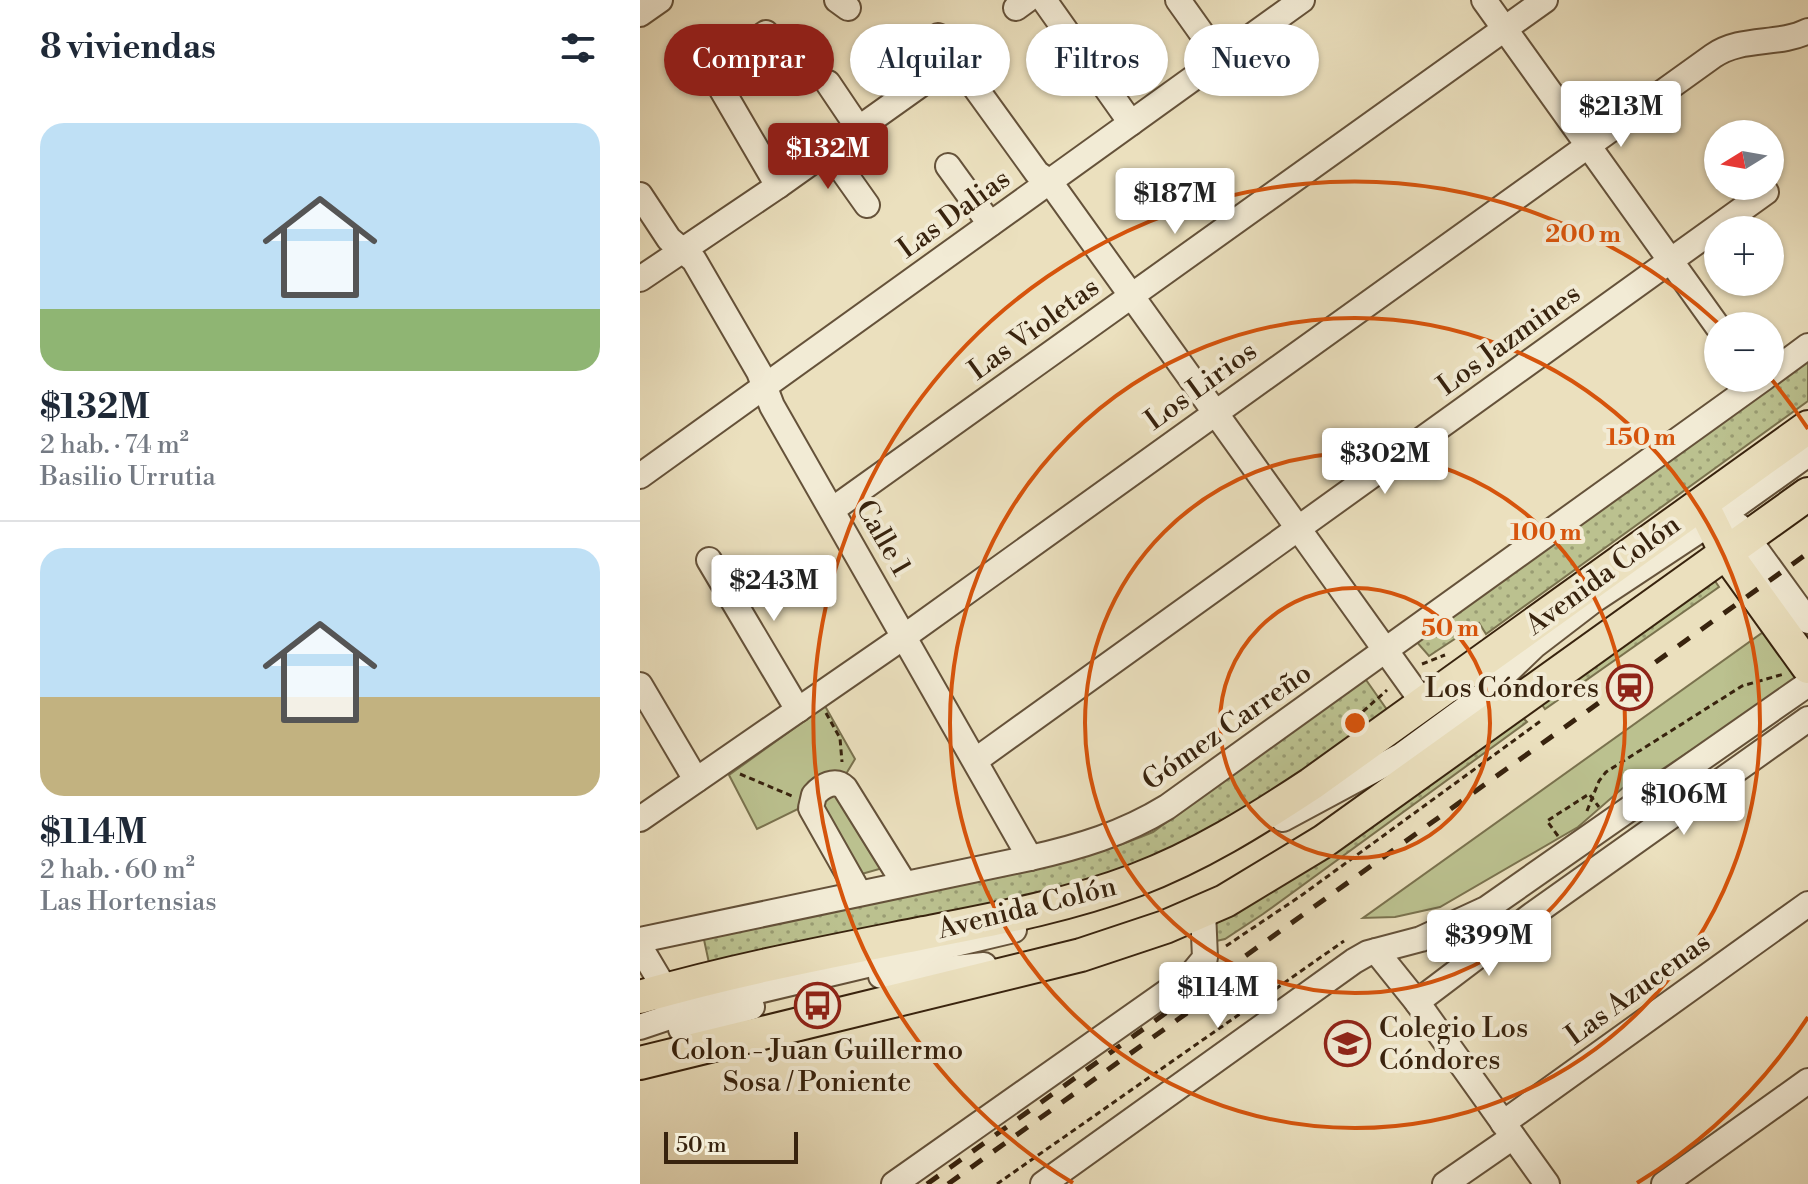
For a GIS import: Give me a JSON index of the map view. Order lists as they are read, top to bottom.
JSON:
{
  "streets": {
    "main road": ["Avenida Colón"],
    "street": [
      "Las Dalias",
      "Las Violetas",
      "Los Jazmines",
      "Los Lirios",
      "Calle 1",
      "Gómez Carreño",
      "Las Azucenas"
    ]
  },
  "crossings": [
    ["Las Dalias", "Calle 1"],
    ["Las Violetas", "Calle 1"],
    ["Los Jazmines", "Calle 1"],
    ["Los Lirios", "Calle 1"],
    ["Calle 1", "Gómez Carreño"]
  ],
  "places": {
    "station": ["Los Cóndores"],
    "bus stop": ["Colon - Juan Guillermo Sosa / Poniente"],
    "school or university": ["Colegio Los Cóndores"]
  },
  "scale_bar": "50 m",
  "north": "left",
  "page": {
    "heading": "8 viviendas",
    "chip": [
      "Comprar",
      "Alquilar",
      "Filtros",
      "Nuevo"
    ],
    "price": [
      "$213M",
      "$132M",
      "$187M",
      "$302M",
      "$243M",
      "$106M",
      "$399M",
      "$114M"
    ],
    "list": [
      {
        "name": "$132M",
        "note": "2 hab. · 74 m² · Basilio Urrutia"
      },
      {
        "name": "$114M",
        "note": "2 hab. · 60 m² · Las Hortensias"
      }
    ],
    "map_buttons": ["+", "−"],
    "scale": "50 m"
  },
  "rings": [
    "200 m",
    "150 m",
    "100 m",
    "50 m"
  ]
}
